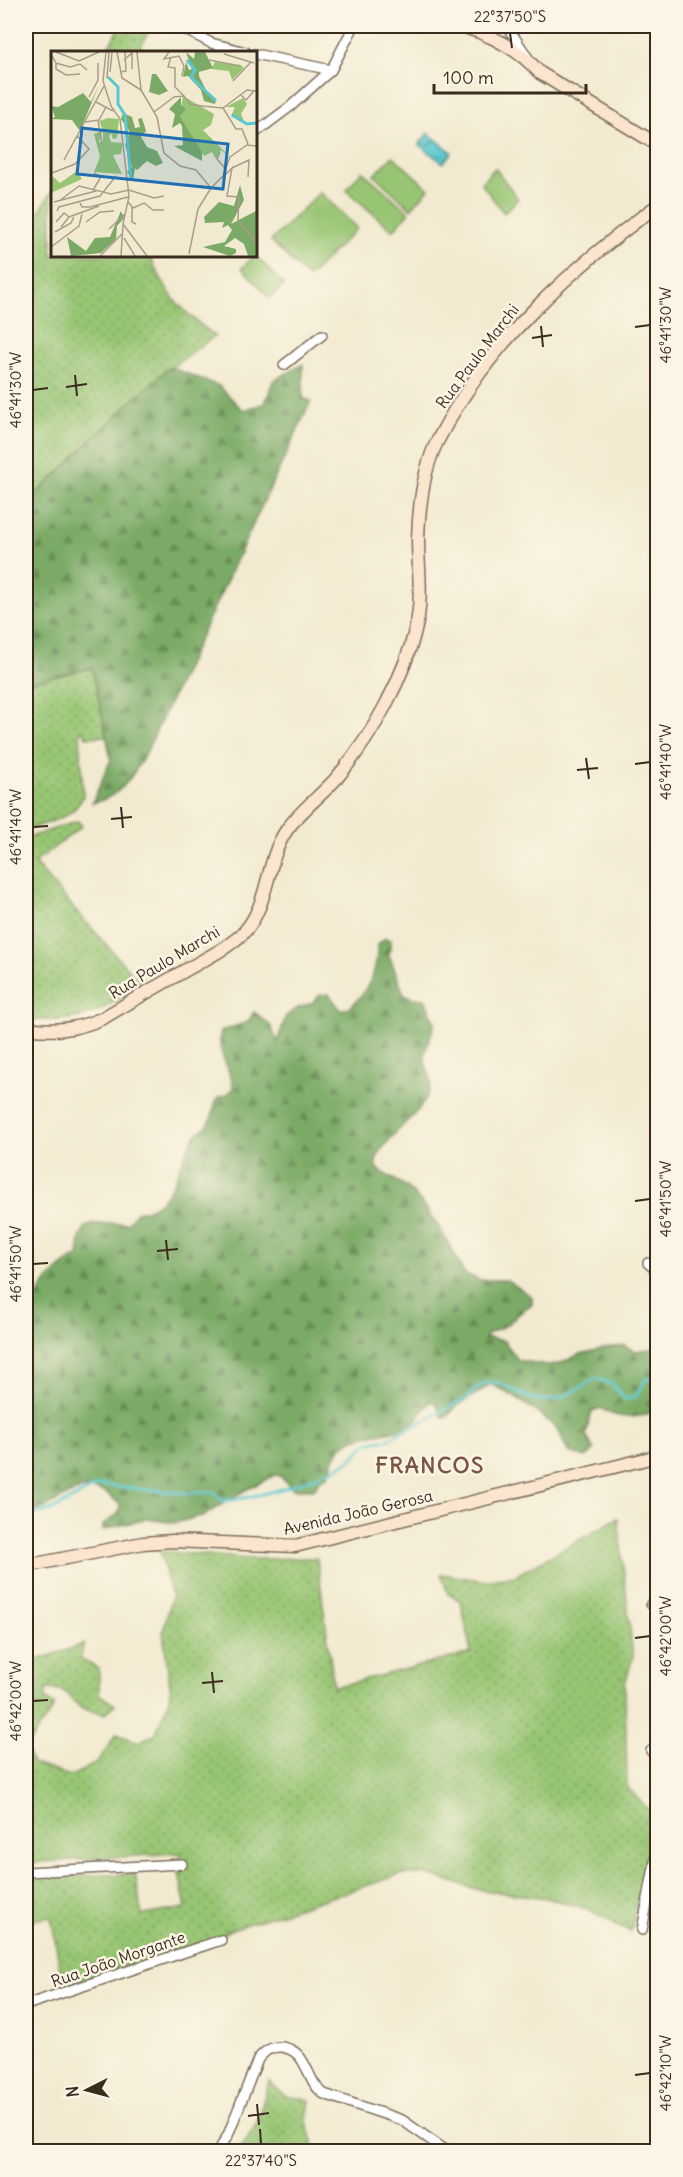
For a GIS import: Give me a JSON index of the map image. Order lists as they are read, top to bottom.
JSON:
{
  "streets": {
    "street": ["Rua Paulo Marchi", "Avenida João Gerosa", "Rua João Morgante"]
  },
  "districts": ["FRANCOS"],
  "scale_bar": "100 m",
  "north": "left",
  "coordinates": [
    "22°37'50\"S",
    "46°41'30\"W",
    "46°41'40\"W",
    "46°41'50\"W",
    "46°42'00\"W",
    "46°42'10\"W",
    "22°37'40\"S"
  ]
}
